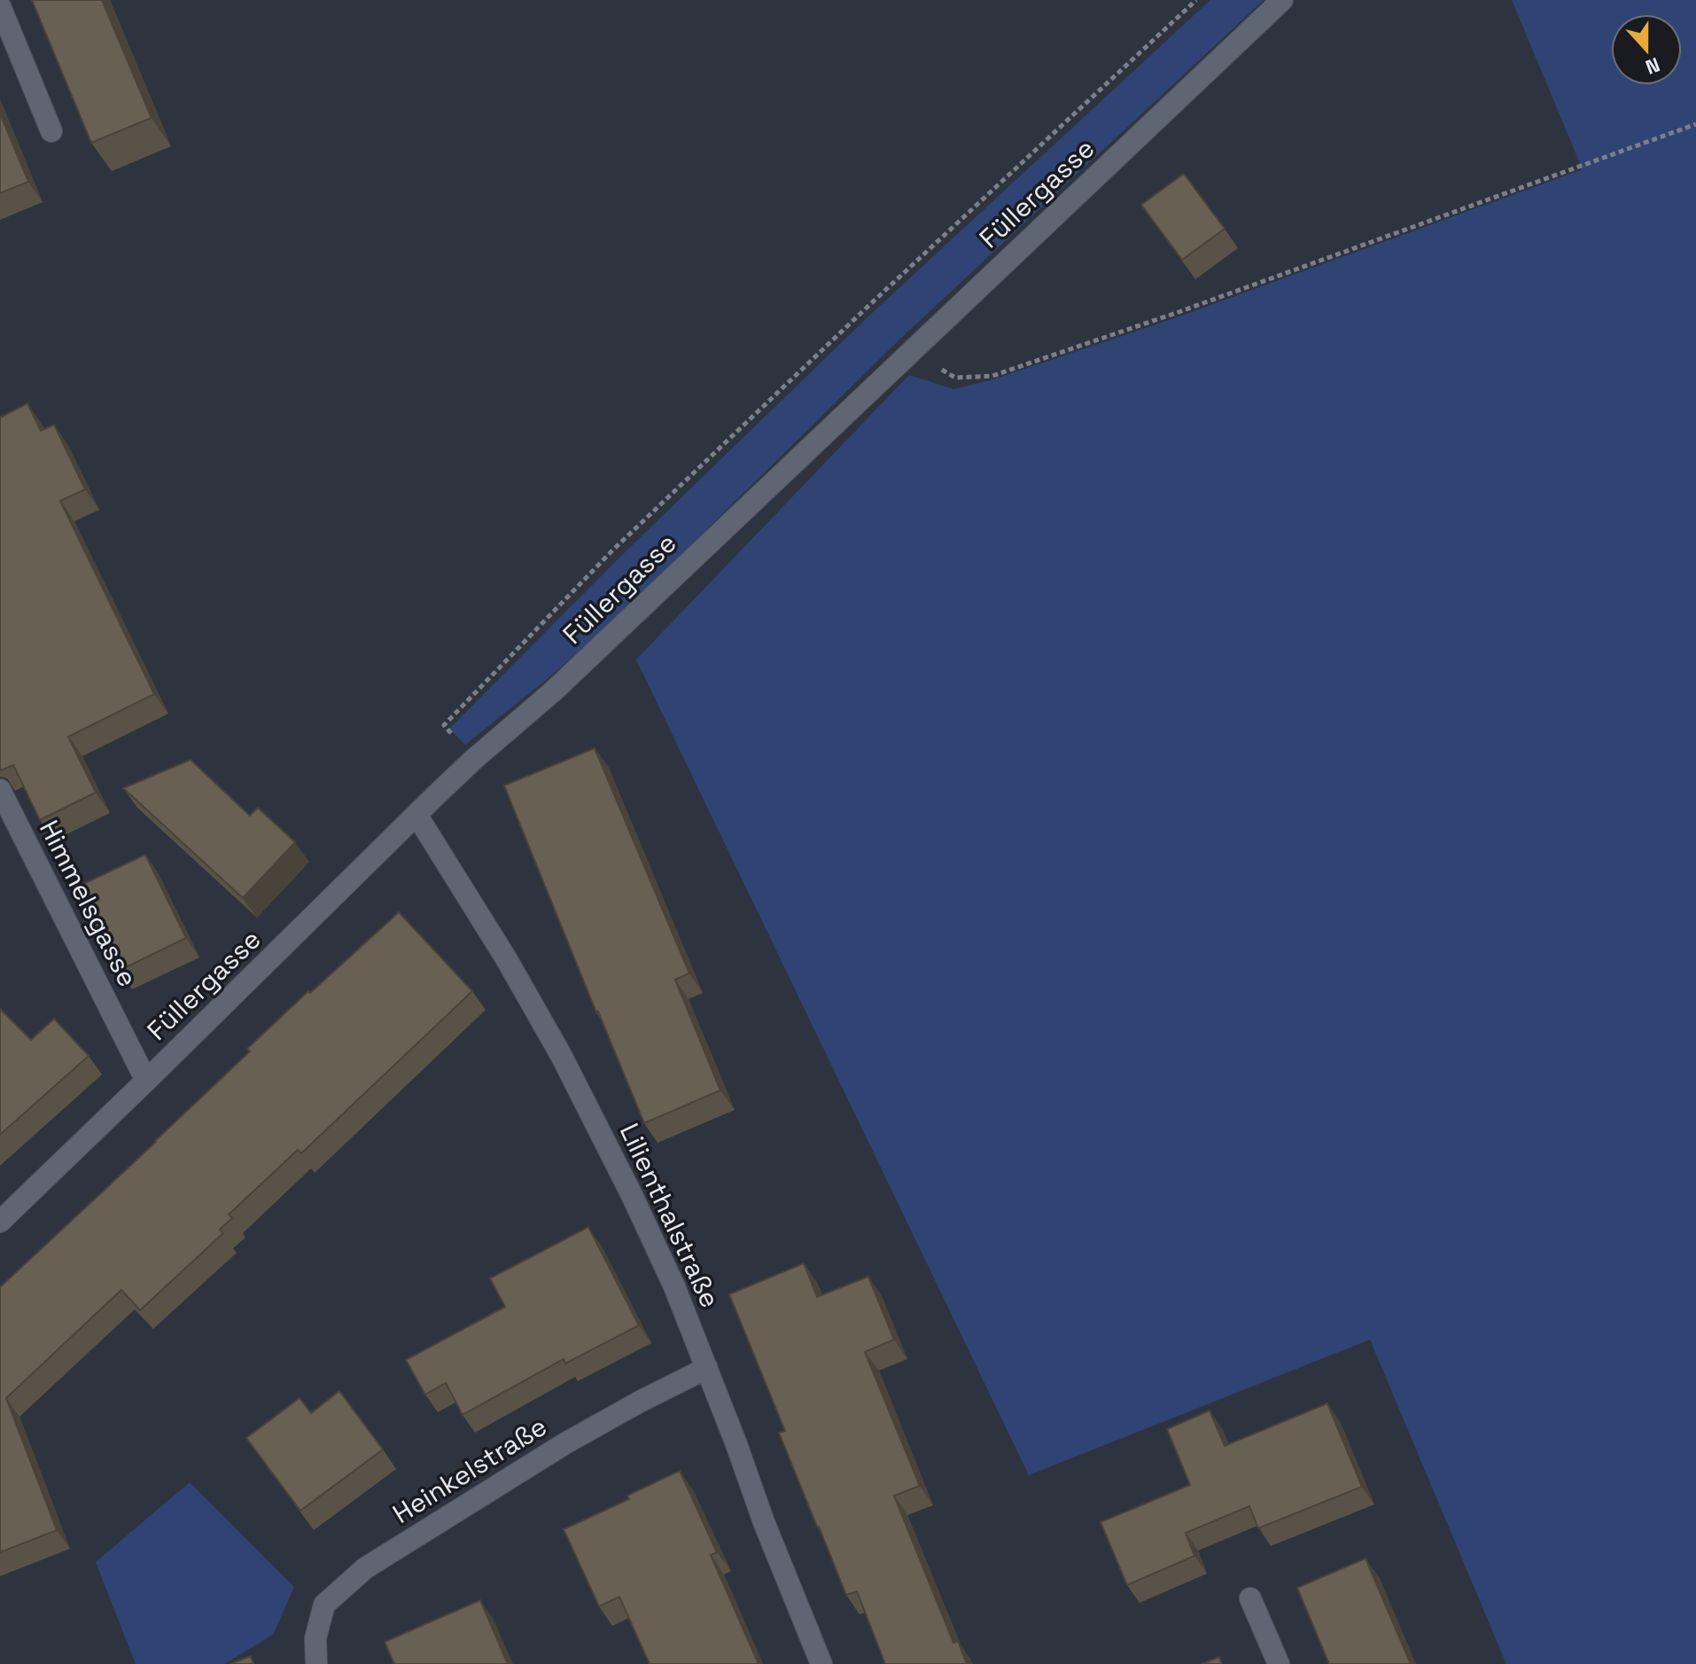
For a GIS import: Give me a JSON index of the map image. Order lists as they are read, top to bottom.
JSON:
{
  "streets": {
    "street": [
      "Füllergasse",
      "Himmelsgasse",
      "Lilienthalstraße",
      "Heinkelstraße"
    ]
  },
  "crossings": [
    ["Füllergasse", "Himmelsgasse"],
    ["Füllergasse", "Lilienthalstraße"],
    ["Lilienthalstraße", "Heinkelstraße"]
  ],
  "north": "bottom"
}
